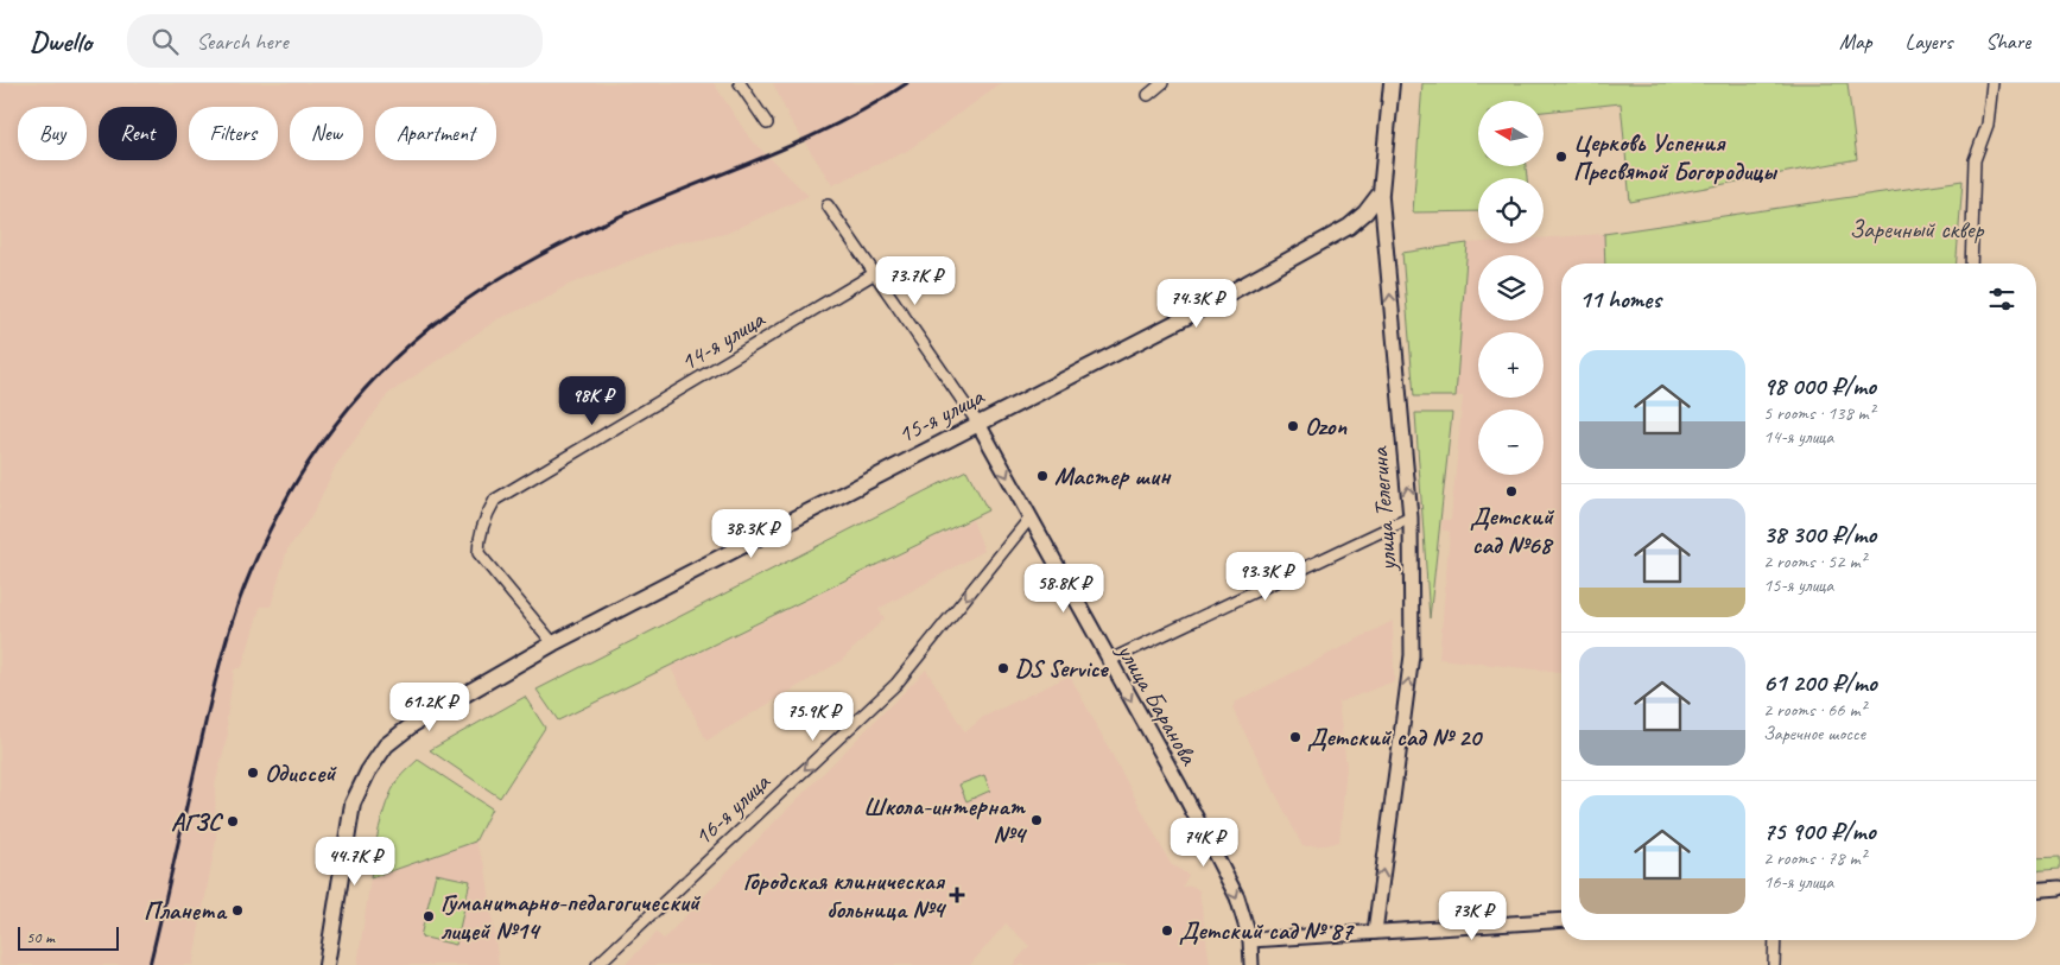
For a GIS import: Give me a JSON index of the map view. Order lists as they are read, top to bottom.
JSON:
{
  "streets": {
    "main road": ["15-я улица", "улица Телегина"],
    "street": ["14-я улица", "улица Баранова", "16-я улица"]
  },
  "crossings": [
    ["14-я улица", "15-я улица"],
    ["14-я улица", "улица Баранова"],
    ["15-я улица", "улица Телегина"],
    ["15-я улица", "улица Баранова"],
    ["улица Баранова", "16-я улица"]
  ],
  "one_way": ["улица Телегина", "улица Баранова", "16-я улица"],
  "parks": ["Заречный сквер"],
  "places": {
    "other": [
      "Церковь Успения Пресвятой Богородицы",
      "Ozon",
      "Мастер шин",
      "Детский сад №68",
      "DS Service",
      "Детский сад № 20",
      "Одиссей",
      "Школа-интернат №4",
      "АГЗС",
      "Планета",
      "Гуманитарно-педагогический лицей №14",
      "Детский сад № 87"
    ],
    "health": ["Городская клиническая больница №4"]
  },
  "scale_bar": "50 m",
  "north": "left",
  "page": {
    "header": "Dwello",
    "search": "Search here",
    "nav": ["Map", "Layers", "Share"],
    "map_buttons": ["+", "−"],
    "chip": [
      "Buy",
      "Rent",
      "Filters",
      "New",
      "Apartment"
    ],
    "price": [
      "73.7K ₽",
      "74.3K ₽",
      "98K ₽",
      "38.3K ₽",
      "93.3K ₽",
      "58.8K ₽",
      "61.2K ₽",
      "75.9K ₽",
      "74K ₽",
      "44.7K ₽",
      "73K ₽"
    ],
    "heading": "11 homes",
    "list": [
      {
        "name": "98 000 ₽/mo",
        "note": "5 rooms · 138 m² · 14-я улица"
      },
      {
        "name": "38 300 ₽/mo",
        "note": "2 rooms · 52 m² · 15-я улица"
      },
      {
        "name": "61 200 ₽/mo",
        "note": "2 rooms · 66 m² · Заречное шоссе"
      },
      {
        "name": "75 900 ₽/mo",
        "note": "2 rooms · 78 m² · 16-я улица"
      }
    ],
    "scale": "50 m"
  }
}
